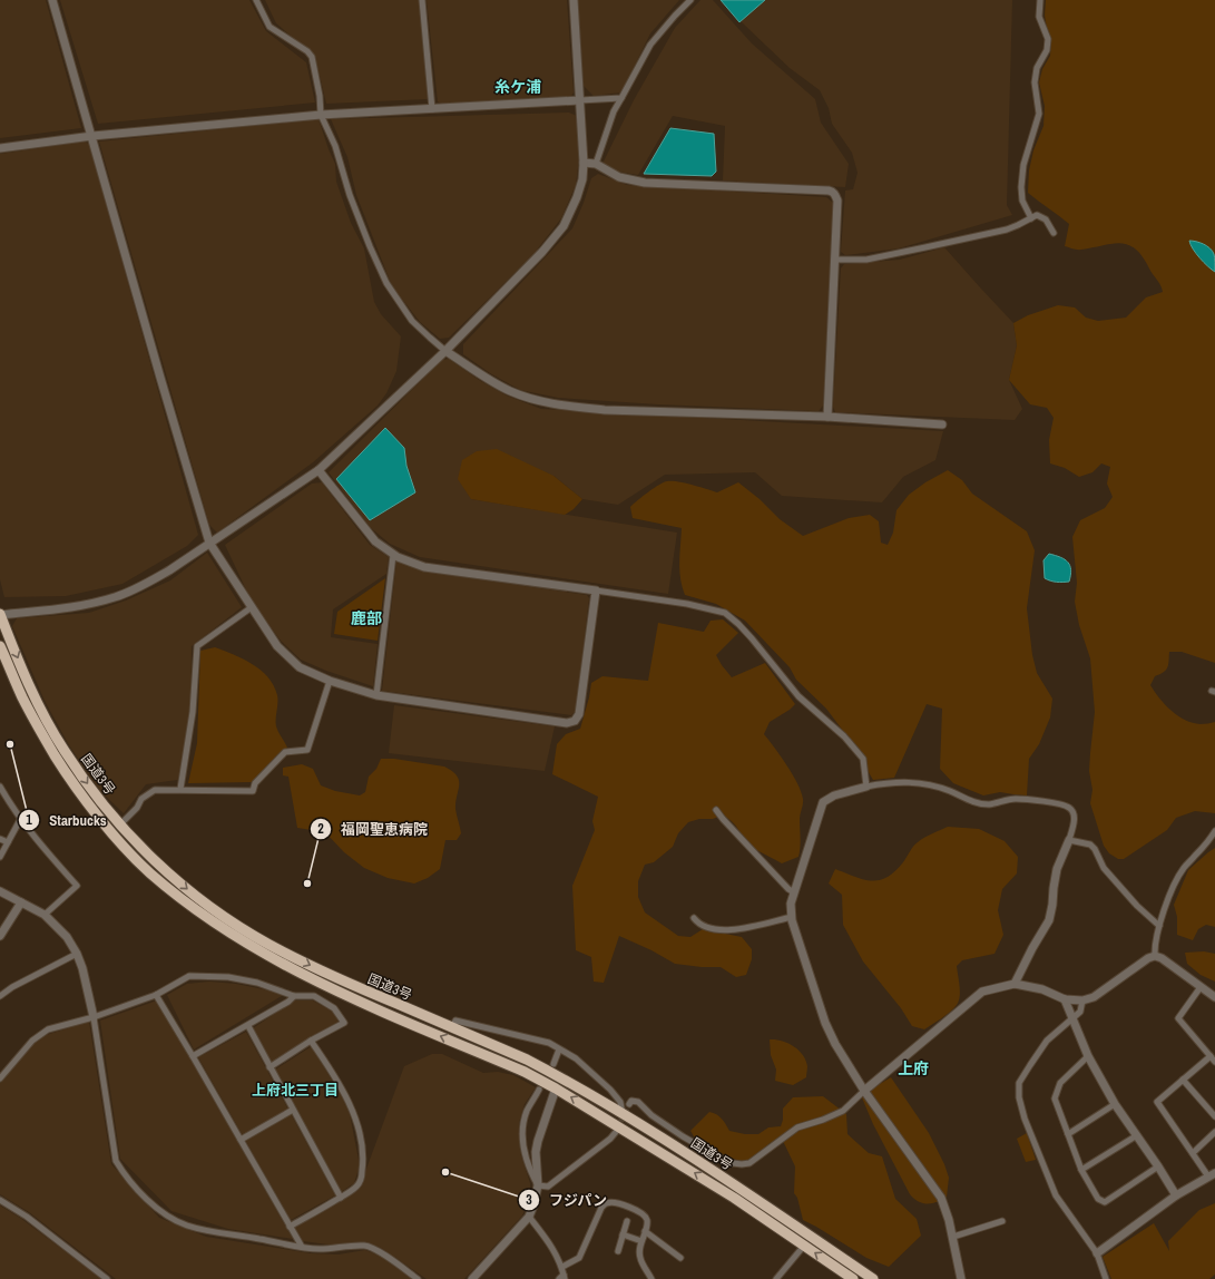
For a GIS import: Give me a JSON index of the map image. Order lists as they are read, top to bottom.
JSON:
{
  "streets": {
    "highway": ["国道3号"]
  },
  "districts": [
    "糸ケ浦",
    "鹿部",
    "上府",
    "上府北三丁目"
  ],
  "places": ["Starbucks", "福岡聖恵病院", "フジパン"]
}
